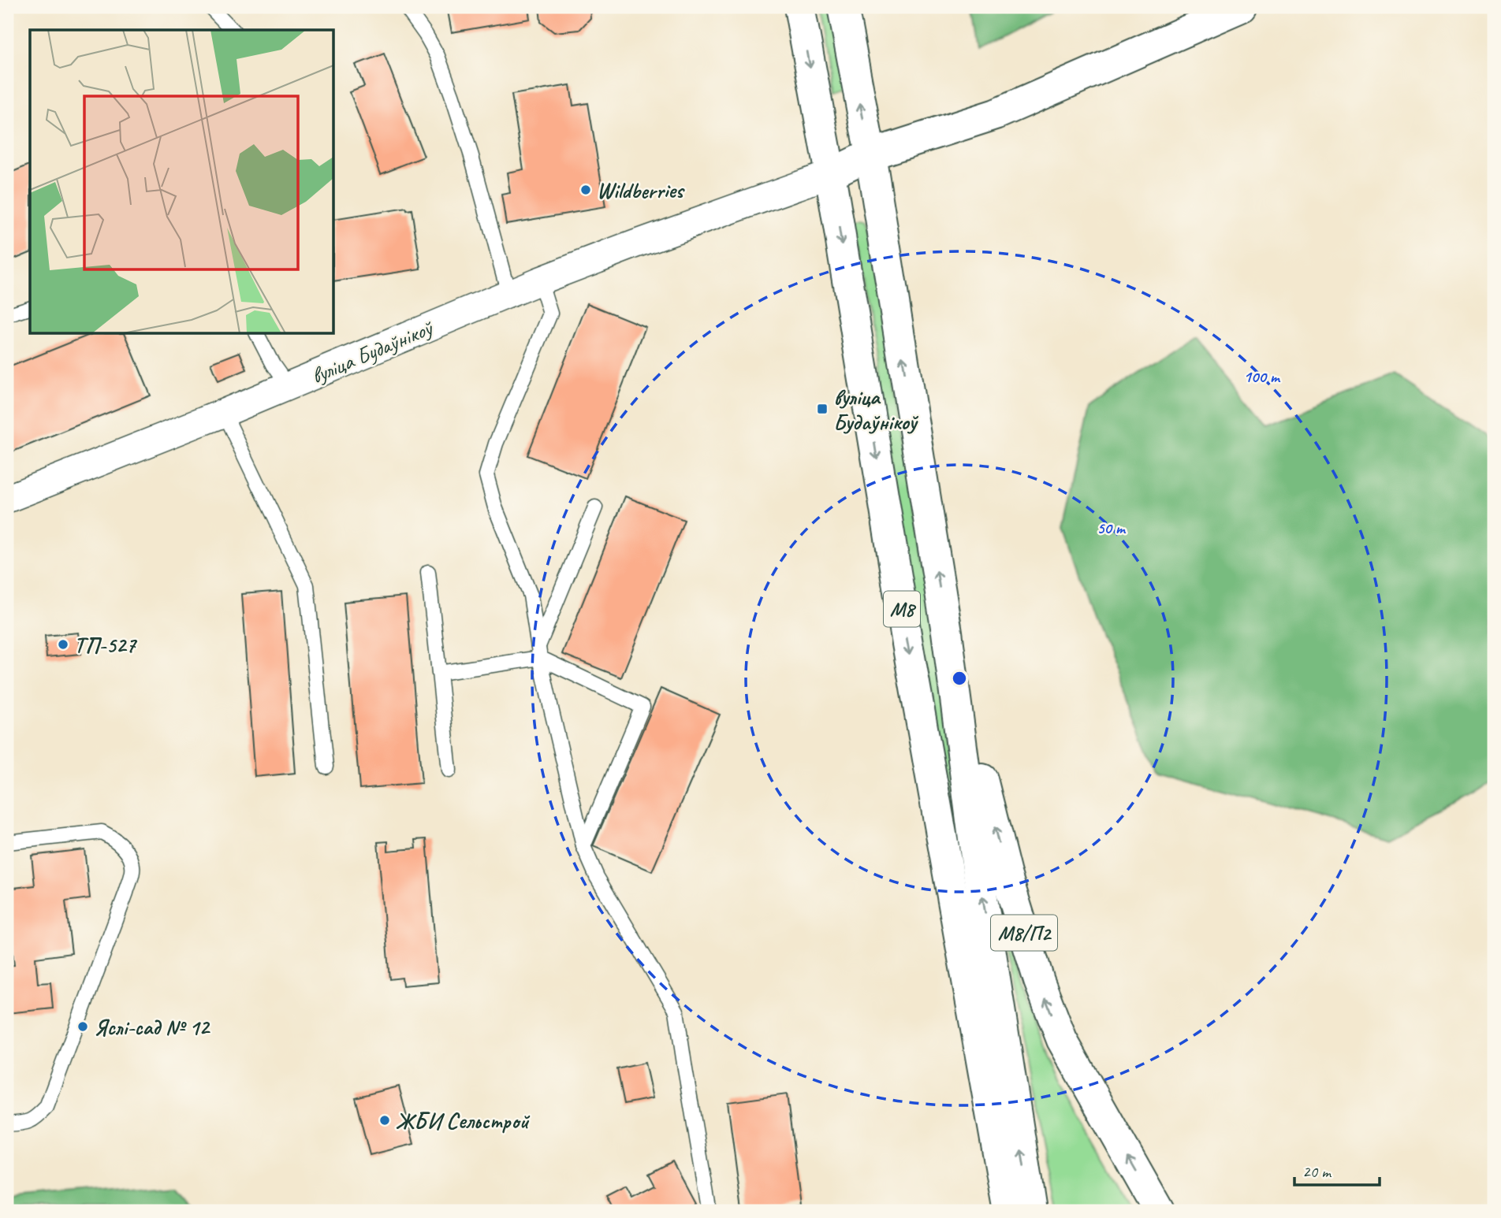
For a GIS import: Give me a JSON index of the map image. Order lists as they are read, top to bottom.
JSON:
{
  "streets": {
    "main road": ["М8", "М8/П2"],
    "street": ["вуліца Будаўнікоў"]
  },
  "crossings": [
    ["вуліца Будаўнікоў", "М8"],
    ["М8", "М8/П2"]
  ],
  "places": {
    "other": [
      "Wildberries",
      "ТП-527",
      "Яслі-сад № 12",
      "ЖБИ Сельстрой"
    ],
    "transit": ["вуліца Будаўнікоў"]
  },
  "scale_bar": "20 m",
  "rings": ["100 m", "50 m"]
}
